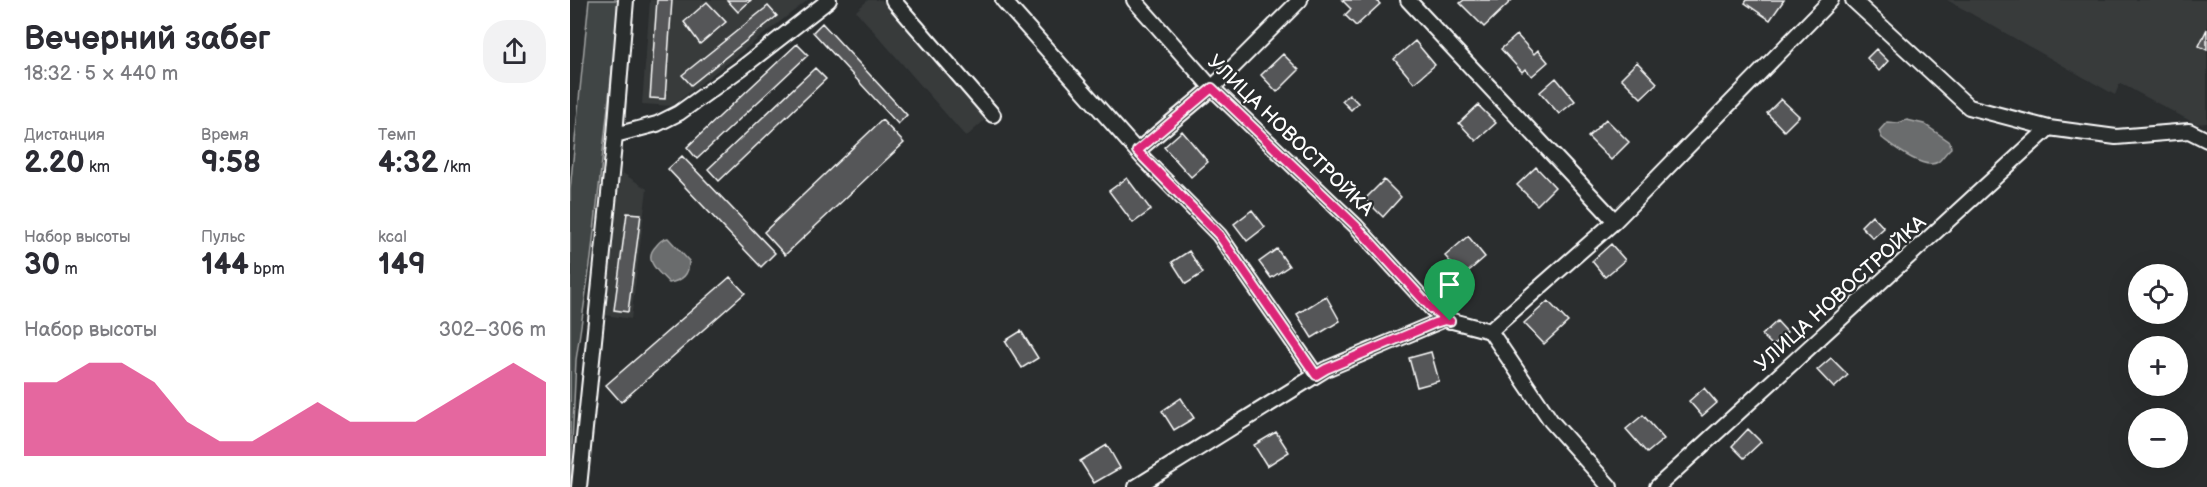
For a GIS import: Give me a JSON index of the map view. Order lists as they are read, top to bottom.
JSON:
{
  "streets": {
    "street": ["УЛИЦА НОВОСТРОЙКА"]
  },
  "page": {
    "heading": ["Вечерний забег", "18:32 · 5 × 440 m"],
    "stats": [
      ["Дистанция", "2.20 km"],
      ["Время", "9:58"],
      ["Темп", "4:32 /km"],
      ["Набор высоты", "30 m"],
      ["Пульс", "144 bpm"],
      ["kcal", "149"]
    ],
    "map_buttons": ["+", "−"],
    "chart": ["Набор высоты", "302–306 m"]
  }
}
